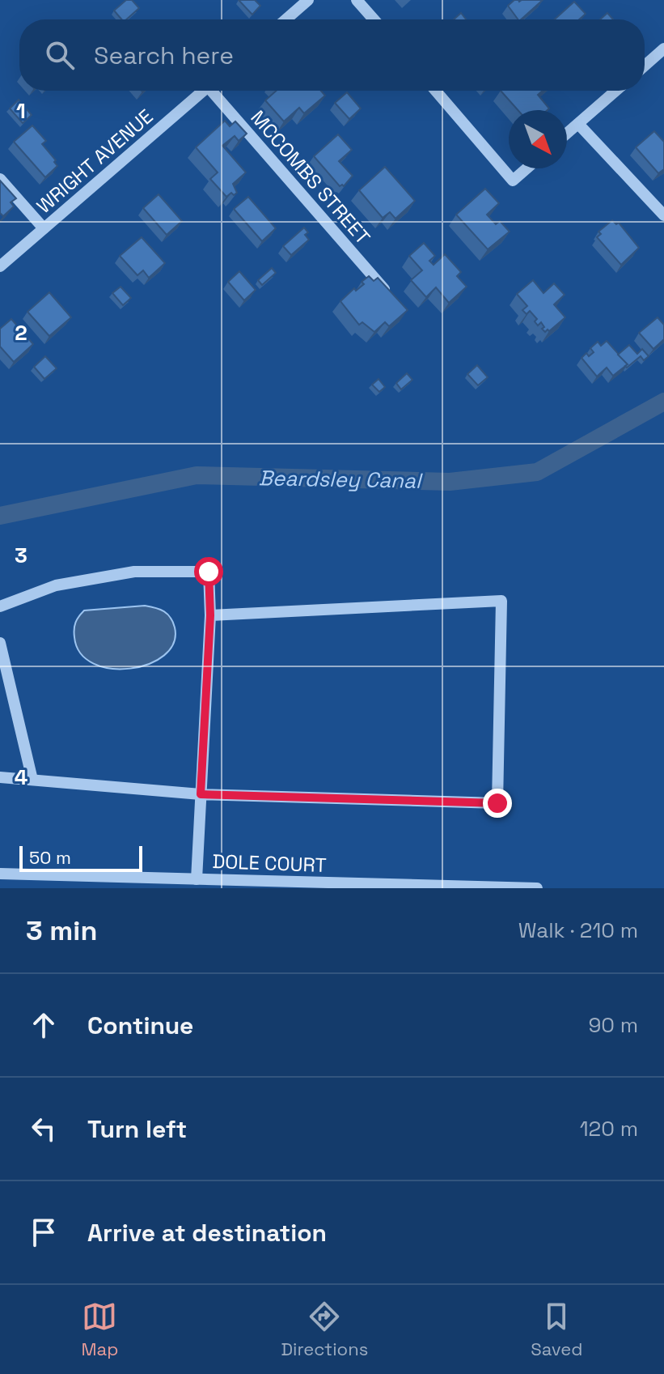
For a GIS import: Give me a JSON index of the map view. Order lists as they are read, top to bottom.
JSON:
{
  "streets": {
    "street": ["WRIGHT AVENUE", "MCCOMBS STREET", "DOLE COURT"]
  },
  "water": ["Beardsley Canal"],
  "scale_bar": "50 m",
  "north": "bottom right",
  "page": {
    "search": "Search here",
    "scale": "50 m",
    "heading": ["3 min", "Walk · 210 m"],
    "list": [
      ["Continue", "90 m"],
      ["Turn left", "120 m"],
      "Arrive at destination"
    ],
    "nav": ["Map", "Directions", "Saved"]
  },
  "grid": {
    "rows": [
      "1",
      "2",
      "3",
      "4"
    ]
  }
}
